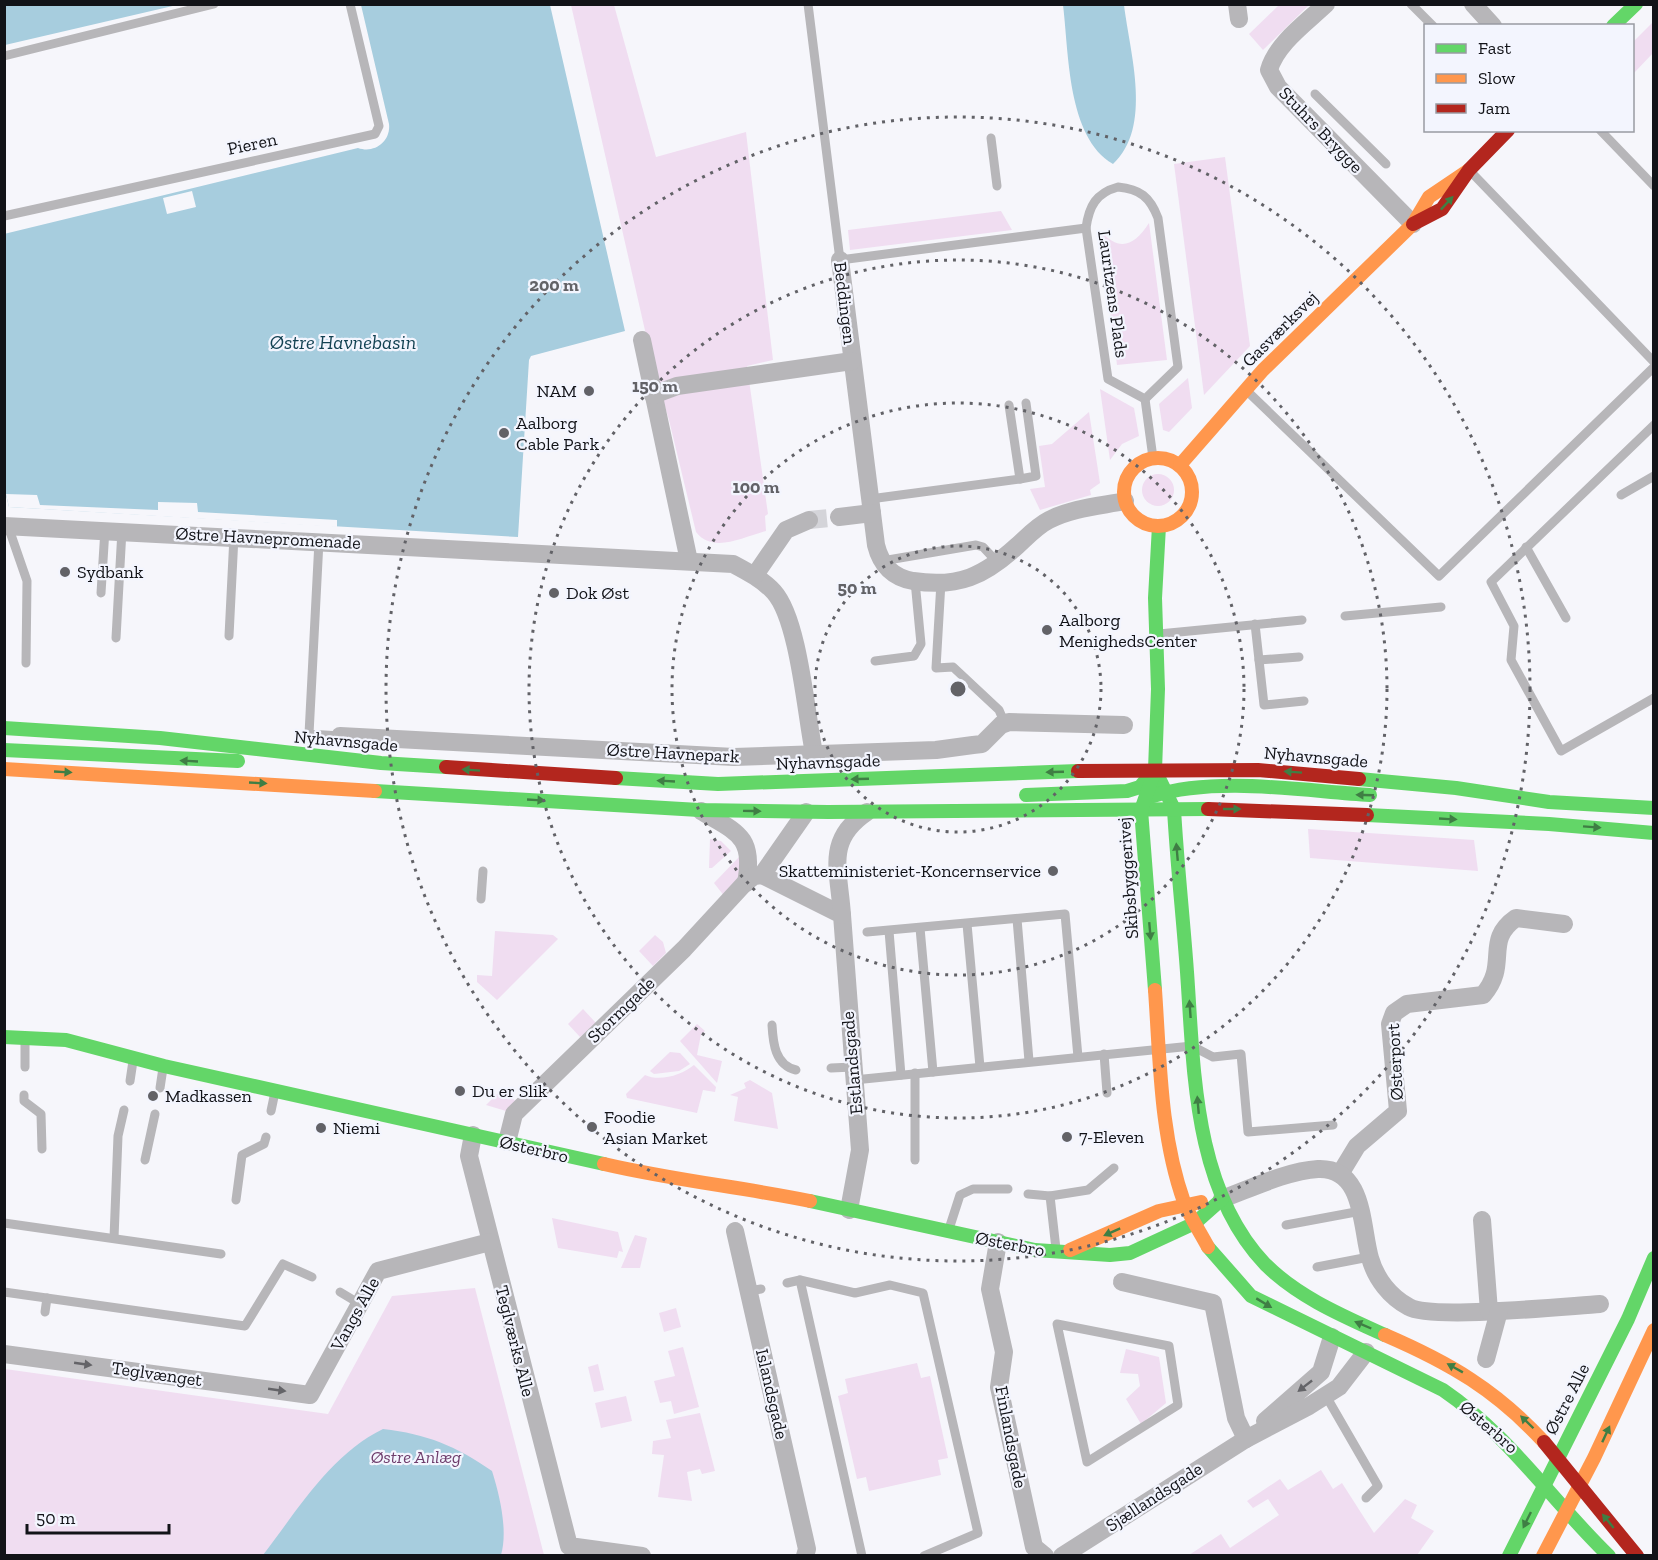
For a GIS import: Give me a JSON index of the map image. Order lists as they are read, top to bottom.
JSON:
{
  "streets": {
    "street": [
      "Stuhrs Brygge",
      "Beddingen",
      "Gasværksvej",
      "Østre Havnepromenade",
      "Nyhavnsgade",
      "Østre Havnepark",
      "Skibsbyggerivej",
      "Stormgade",
      "Østerport",
      "Estlandsgade",
      "Østerbro",
      "Vangs Alle",
      "Teglværks Alle",
      "Teglvænget",
      "Islandsgade",
      "Østre Alle",
      "Finlandsgade",
      "Sjællandsgade"
    ],
    "lane": ["Pieren", "Lauritzens Plads"]
  },
  "crossings": [
    ["Stuhrs Brygge", "Gasværksvej"],
    ["Nyhavnsgade", "Skibsbyggerivej"],
    ["Skibsbyggerivej", "Østerbro"],
    ["Stormgade", "Østerbro"],
    ["Østerport", "Østerbro"],
    ["Estlandsgade", "Østerbro"],
    ["Østerbro", "Teglværks Alle"],
    ["Østerbro", "Østre Alle"],
    ["Østerbro", "Finlandsgade"],
    ["Østerbro", "Sjællandsgade"],
    ["Vangs Alle", "Teglværks Alle"],
    ["Vangs Alle", "Teglvænget"]
  ],
  "one_way": ["Teglvænget"],
  "water": ["Østre Havnebasin"],
  "parks": ["Østre Anlæg"],
  "places": [
    "NAM",
    "Aalborg Cable Park",
    "Sydbank",
    "Dok Øst",
    "Aalborg MenighedsCenter",
    "Skatteministeriet-Koncernservice",
    "Du er Slik",
    "Madkassen",
    "Foodie Asian Market",
    "Niemi",
    "7-Eleven"
  ],
  "legend": ["Fast", "Slow", "Jam"],
  "scale_bar": "50 m",
  "rings": [
    "200 m",
    "150 m",
    "100 m",
    "50 m"
  ]
}
